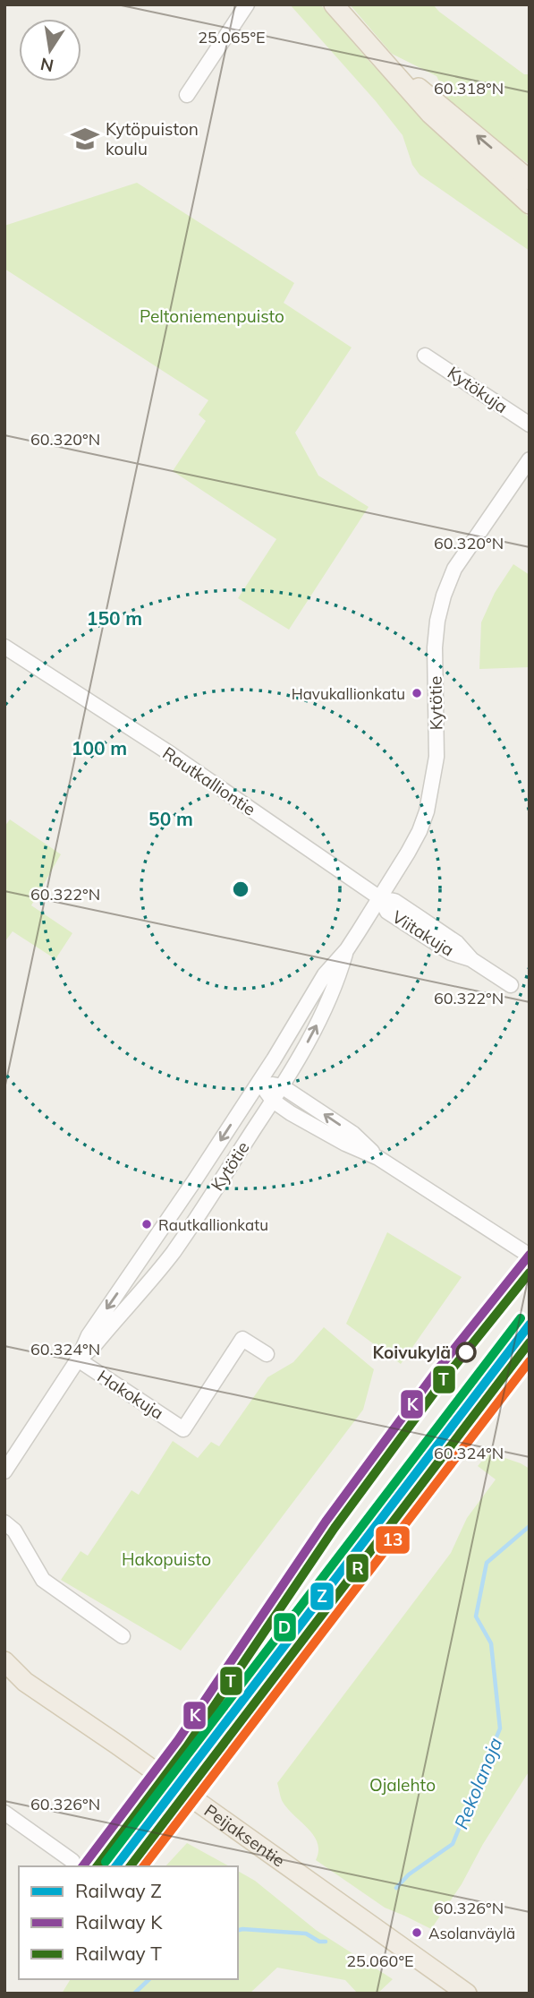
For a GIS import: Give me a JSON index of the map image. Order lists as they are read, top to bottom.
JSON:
{
  "streets": {
    "main road": ["Peijaksentie"],
    "street": [
      "Kytökuja",
      "Kytötie",
      "Rautkalliontie",
      "Viitakuja",
      "Hakokuja"
    ]
  },
  "crossings": [
    ["Kytötie", "Rautkalliontie"],
    ["Kytötie", "Viitakuja"],
    ["Kytötie", "Hakokuja"],
    ["Rautkalliontie", "Viitakuja"]
  ],
  "water": ["Rekolanoja"],
  "parks": ["Peltoniemenpuisto", "Hakopuisto", "Ojalehto"],
  "places": {
    "school or university": ["Kytöpuiston koulu"],
    "other": [
      "Havukallionkatu",
      "Rautkallionkatu",
      "Koivukylä",
      "Asolanväylä"
    ]
  },
  "lines": [
    "rail line K",
    "rail line T",
    "transit line D",
    "rail line Z",
    "transit line R",
    "transit line 13"
  ],
  "legend": ["Railway Z", "Railway K", "Railway T"],
  "north": "bottom",
  "coordinates": [
    "25.065°E",
    "60.318°N",
    "60.320°N",
    "60.322°N",
    "60.324°N",
    "60.326°N",
    "25.060°E"
  ],
  "rings": ["150 m", "100 m", "50 m"]
}
